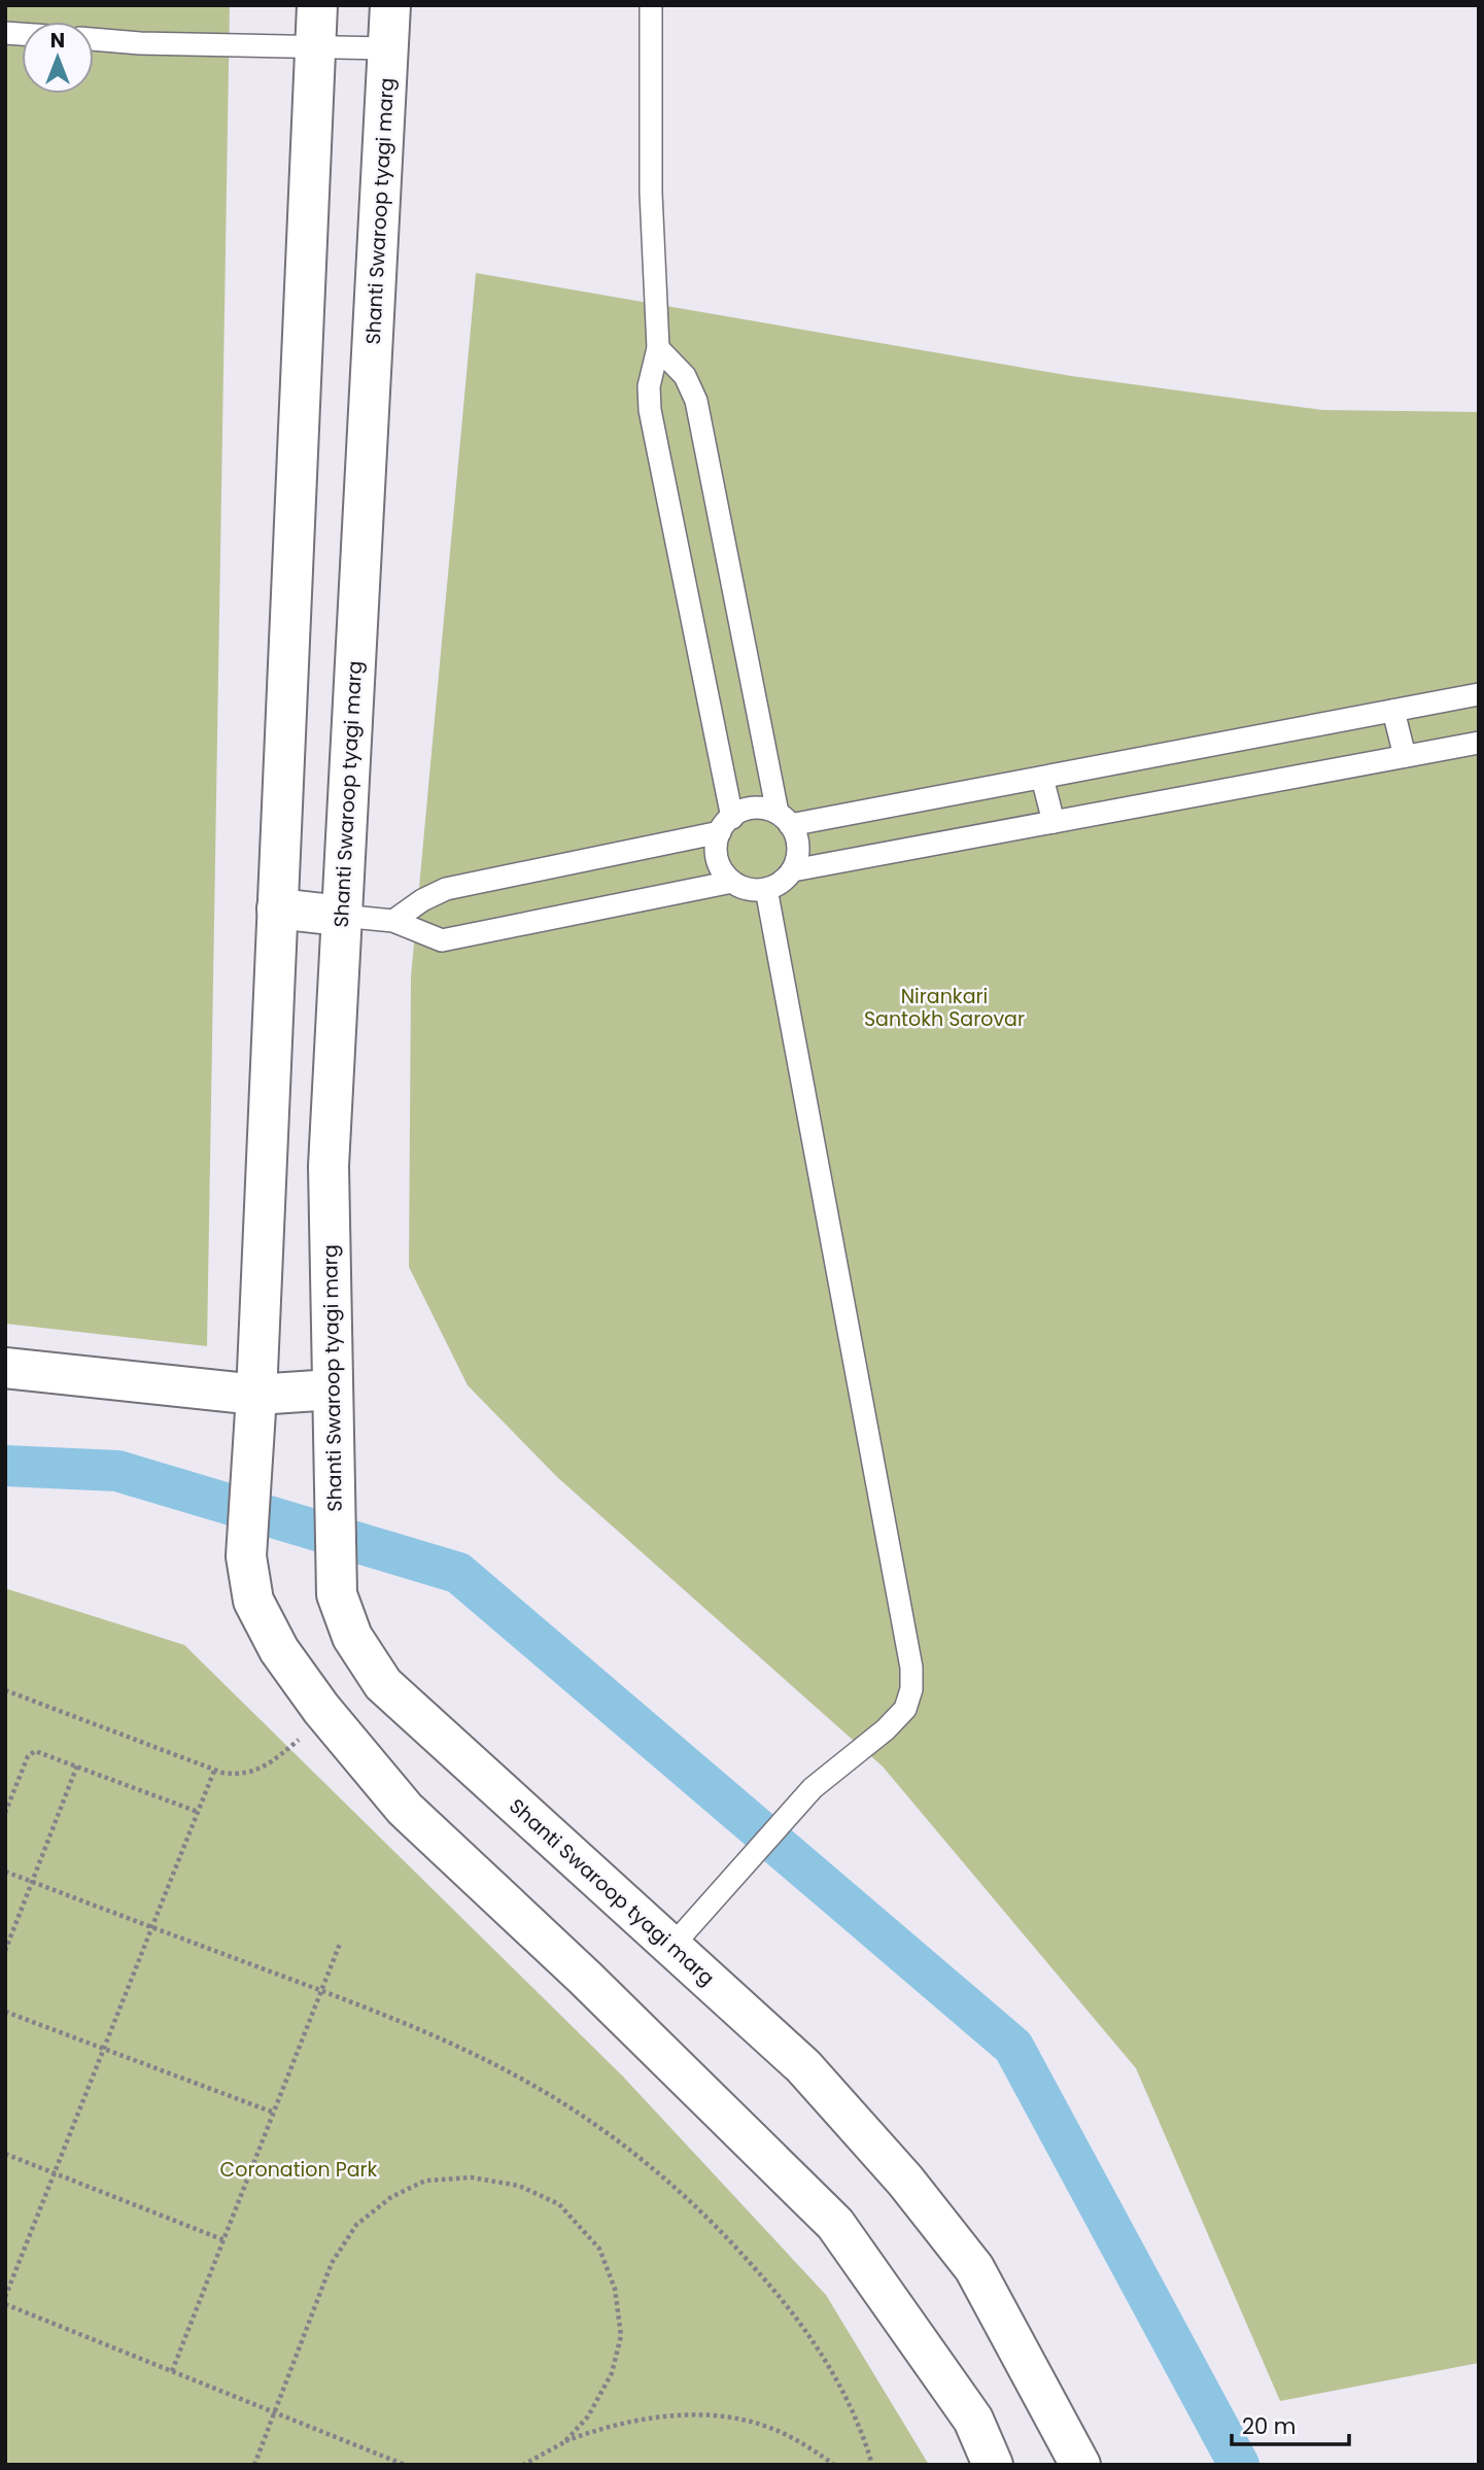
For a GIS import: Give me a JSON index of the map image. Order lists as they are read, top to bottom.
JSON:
{
  "streets": {
    "main road": ["Shanti Swaroop tyagi marg"]
  },
  "parks": ["Nirankari Santokh Sarovar", "Coronation Park"],
  "scale_bar": "20 m",
  "north": "top"
}
